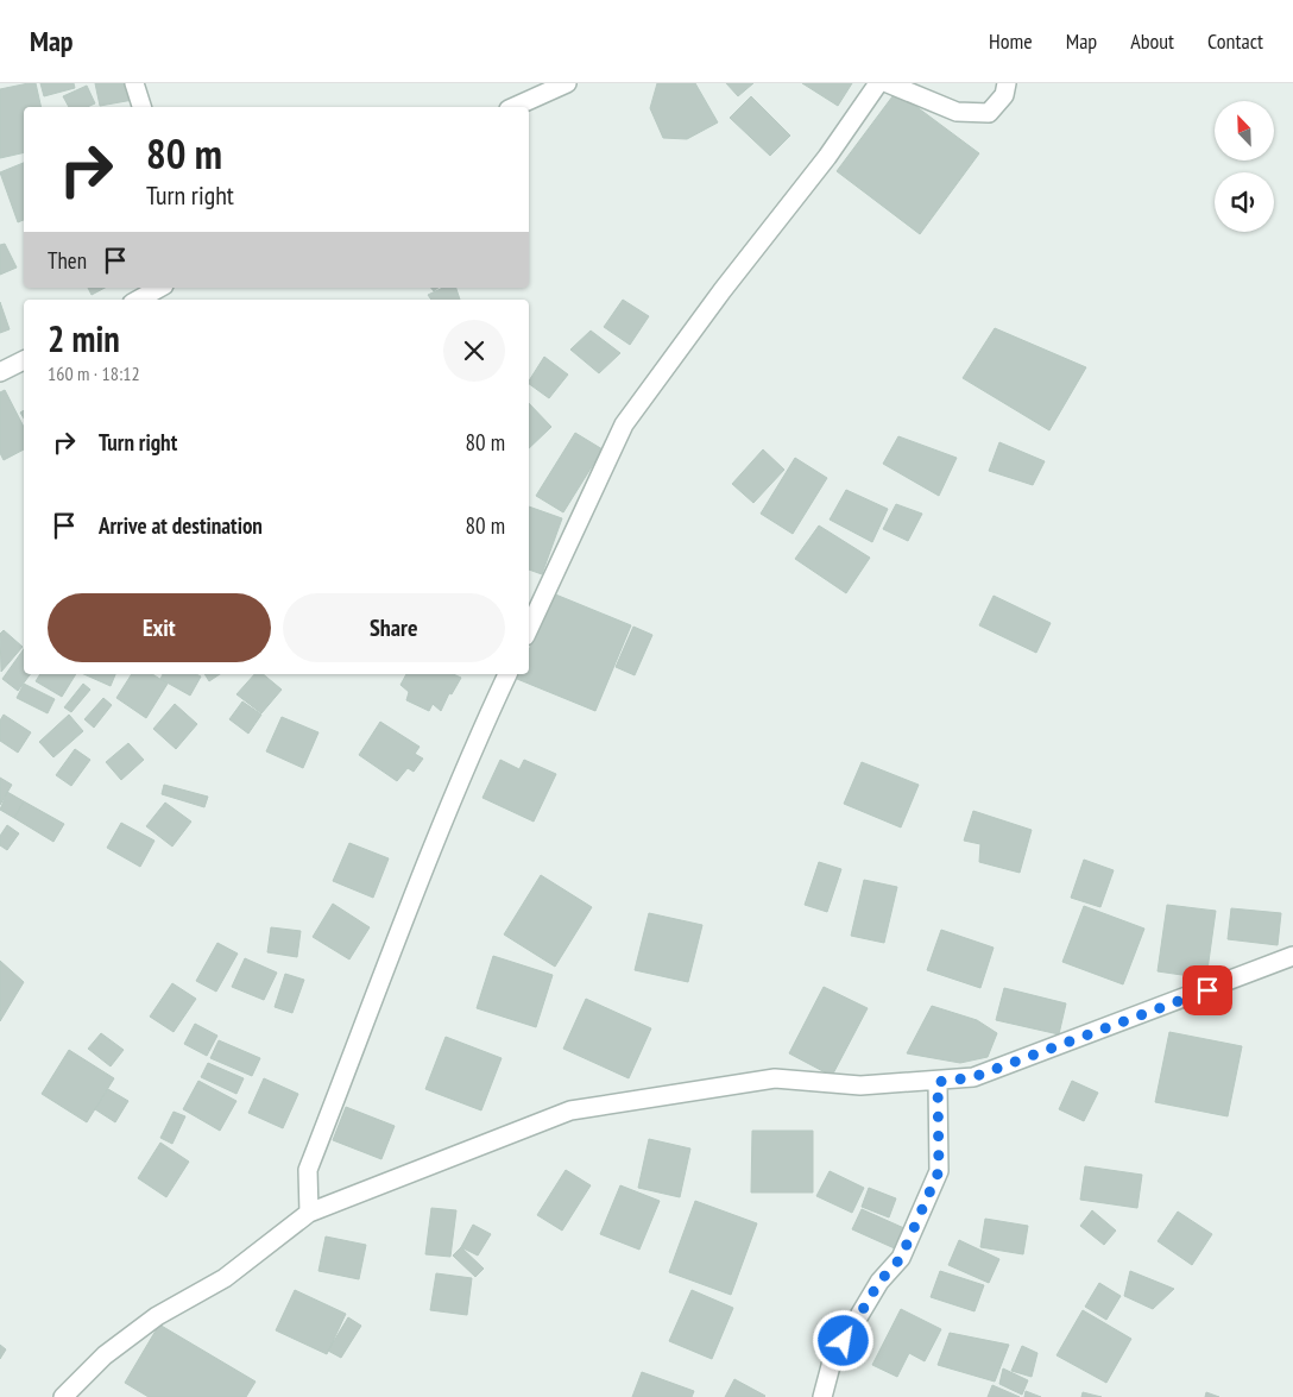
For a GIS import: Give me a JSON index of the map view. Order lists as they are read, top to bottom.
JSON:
{
  "north": "top left",
  "page": {
    "header": "Map",
    "nav": [
      "Home",
      "Map",
      "About",
      "Contact"
    ],
    "turn": ["80 m", "Turn right"],
    "then": "Then",
    "heading": ["2 min", "160 m · 18:12"],
    "list": [
      {
        "name": "Turn right",
        "value": "80 m"
      },
      {
        "name": "Arrive at destination",
        "value": "80 m"
      }
    ],
    "buttons": ["Exit", "Share"]
  }
}
